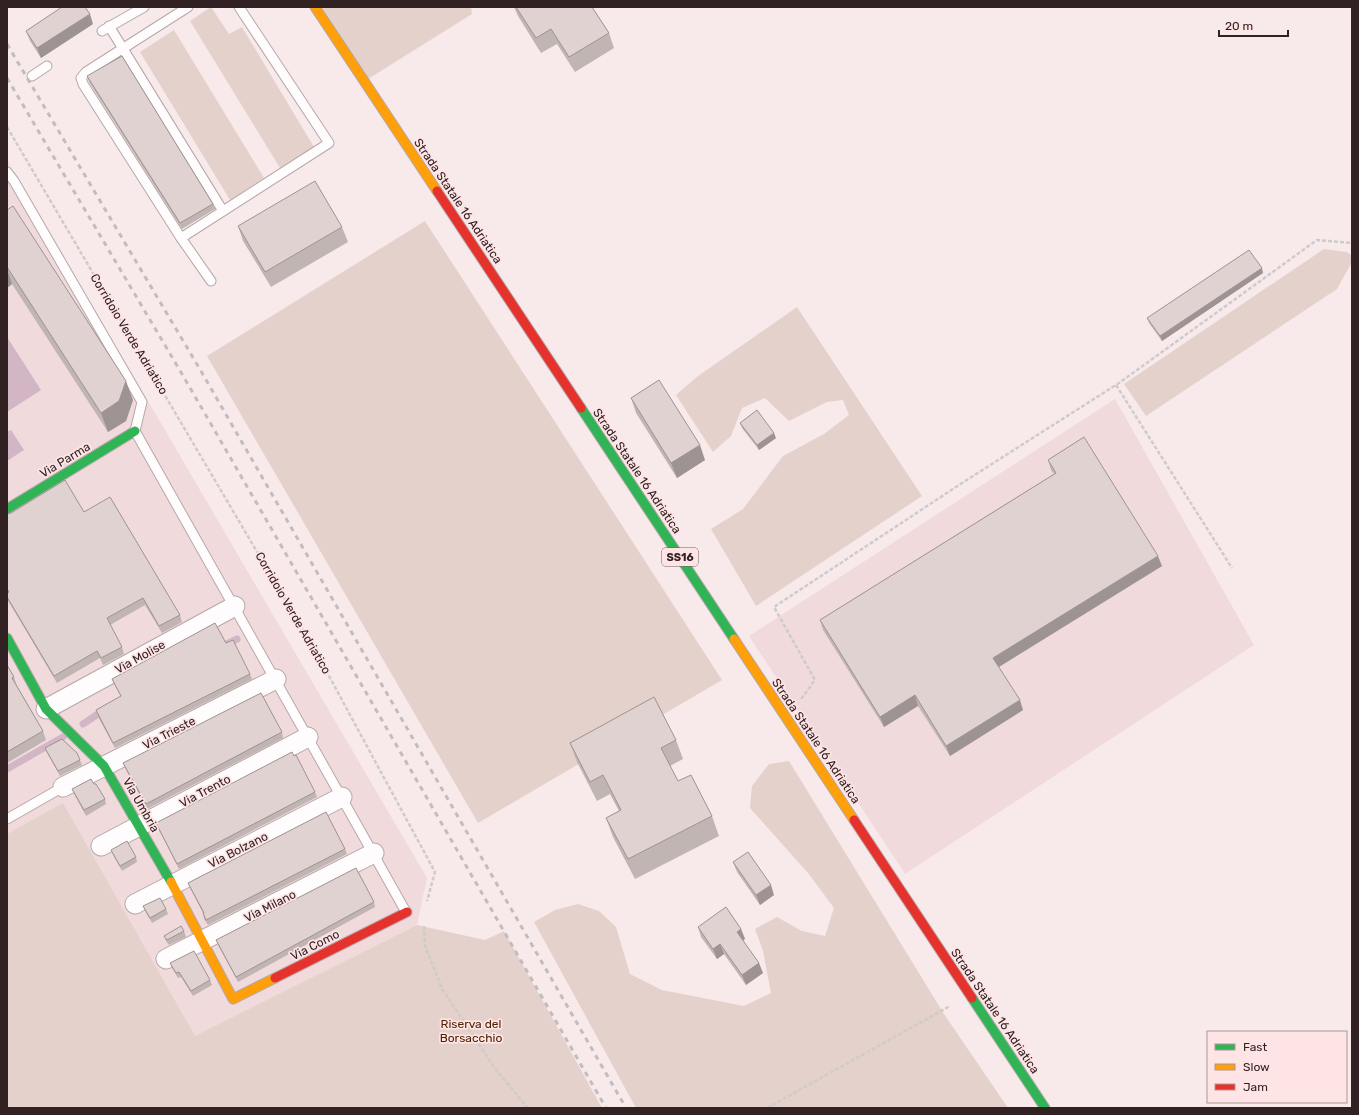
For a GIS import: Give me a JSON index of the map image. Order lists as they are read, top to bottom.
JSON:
{
  "streets": {
    "main road": [
      "Strada Statale 16 Adriatica",
      "Via Parma",
      "SS16",
      "Via Umbria",
      "Via Como"
    ],
    "street": [
      "Via Molise",
      "Via Trieste",
      "Via Trento",
      "Via Bolzano",
      "Via Milano"
    ],
    "path": ["Corridoio Verde Adriatico"]
  },
  "crossings": [
    ["Via Molise", "Via Umbria"],
    ["Via Trieste", "Via Umbria"],
    ["Via Trento", "Via Umbria"],
    ["Via Umbria", "Via Bolzano"],
    ["Via Umbria", "Via Milano"],
    ["Via Umbria", "Via Como"]
  ],
  "parks": ["Riserva del Borsacchio"],
  "legend": ["Fast", "Slow", "Jam"],
  "scale_bar": "20 m"
}
